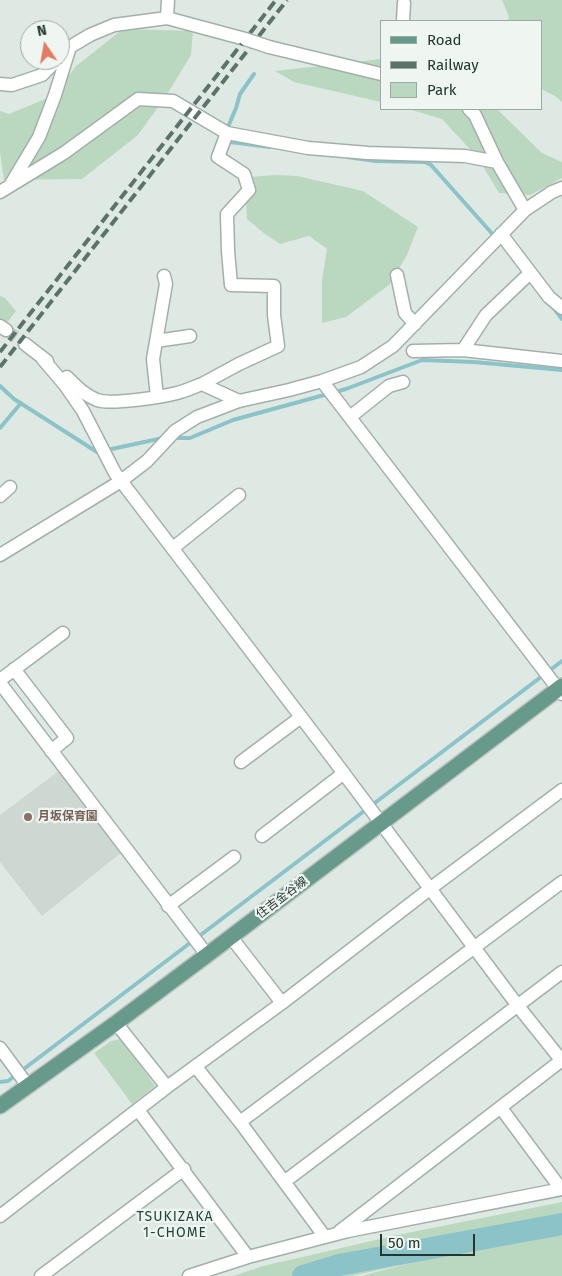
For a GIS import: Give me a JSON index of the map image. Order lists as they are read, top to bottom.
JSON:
{
  "streets": {
    "main road": ["住吉金谷線"]
  },
  "districts": ["TSUKIZAKA 1-CHOME"],
  "places": ["月坂保育園"],
  "legend": ["Road", "Railway", "Park"],
  "scale_bar": "50 m",
  "north": "top"
}
